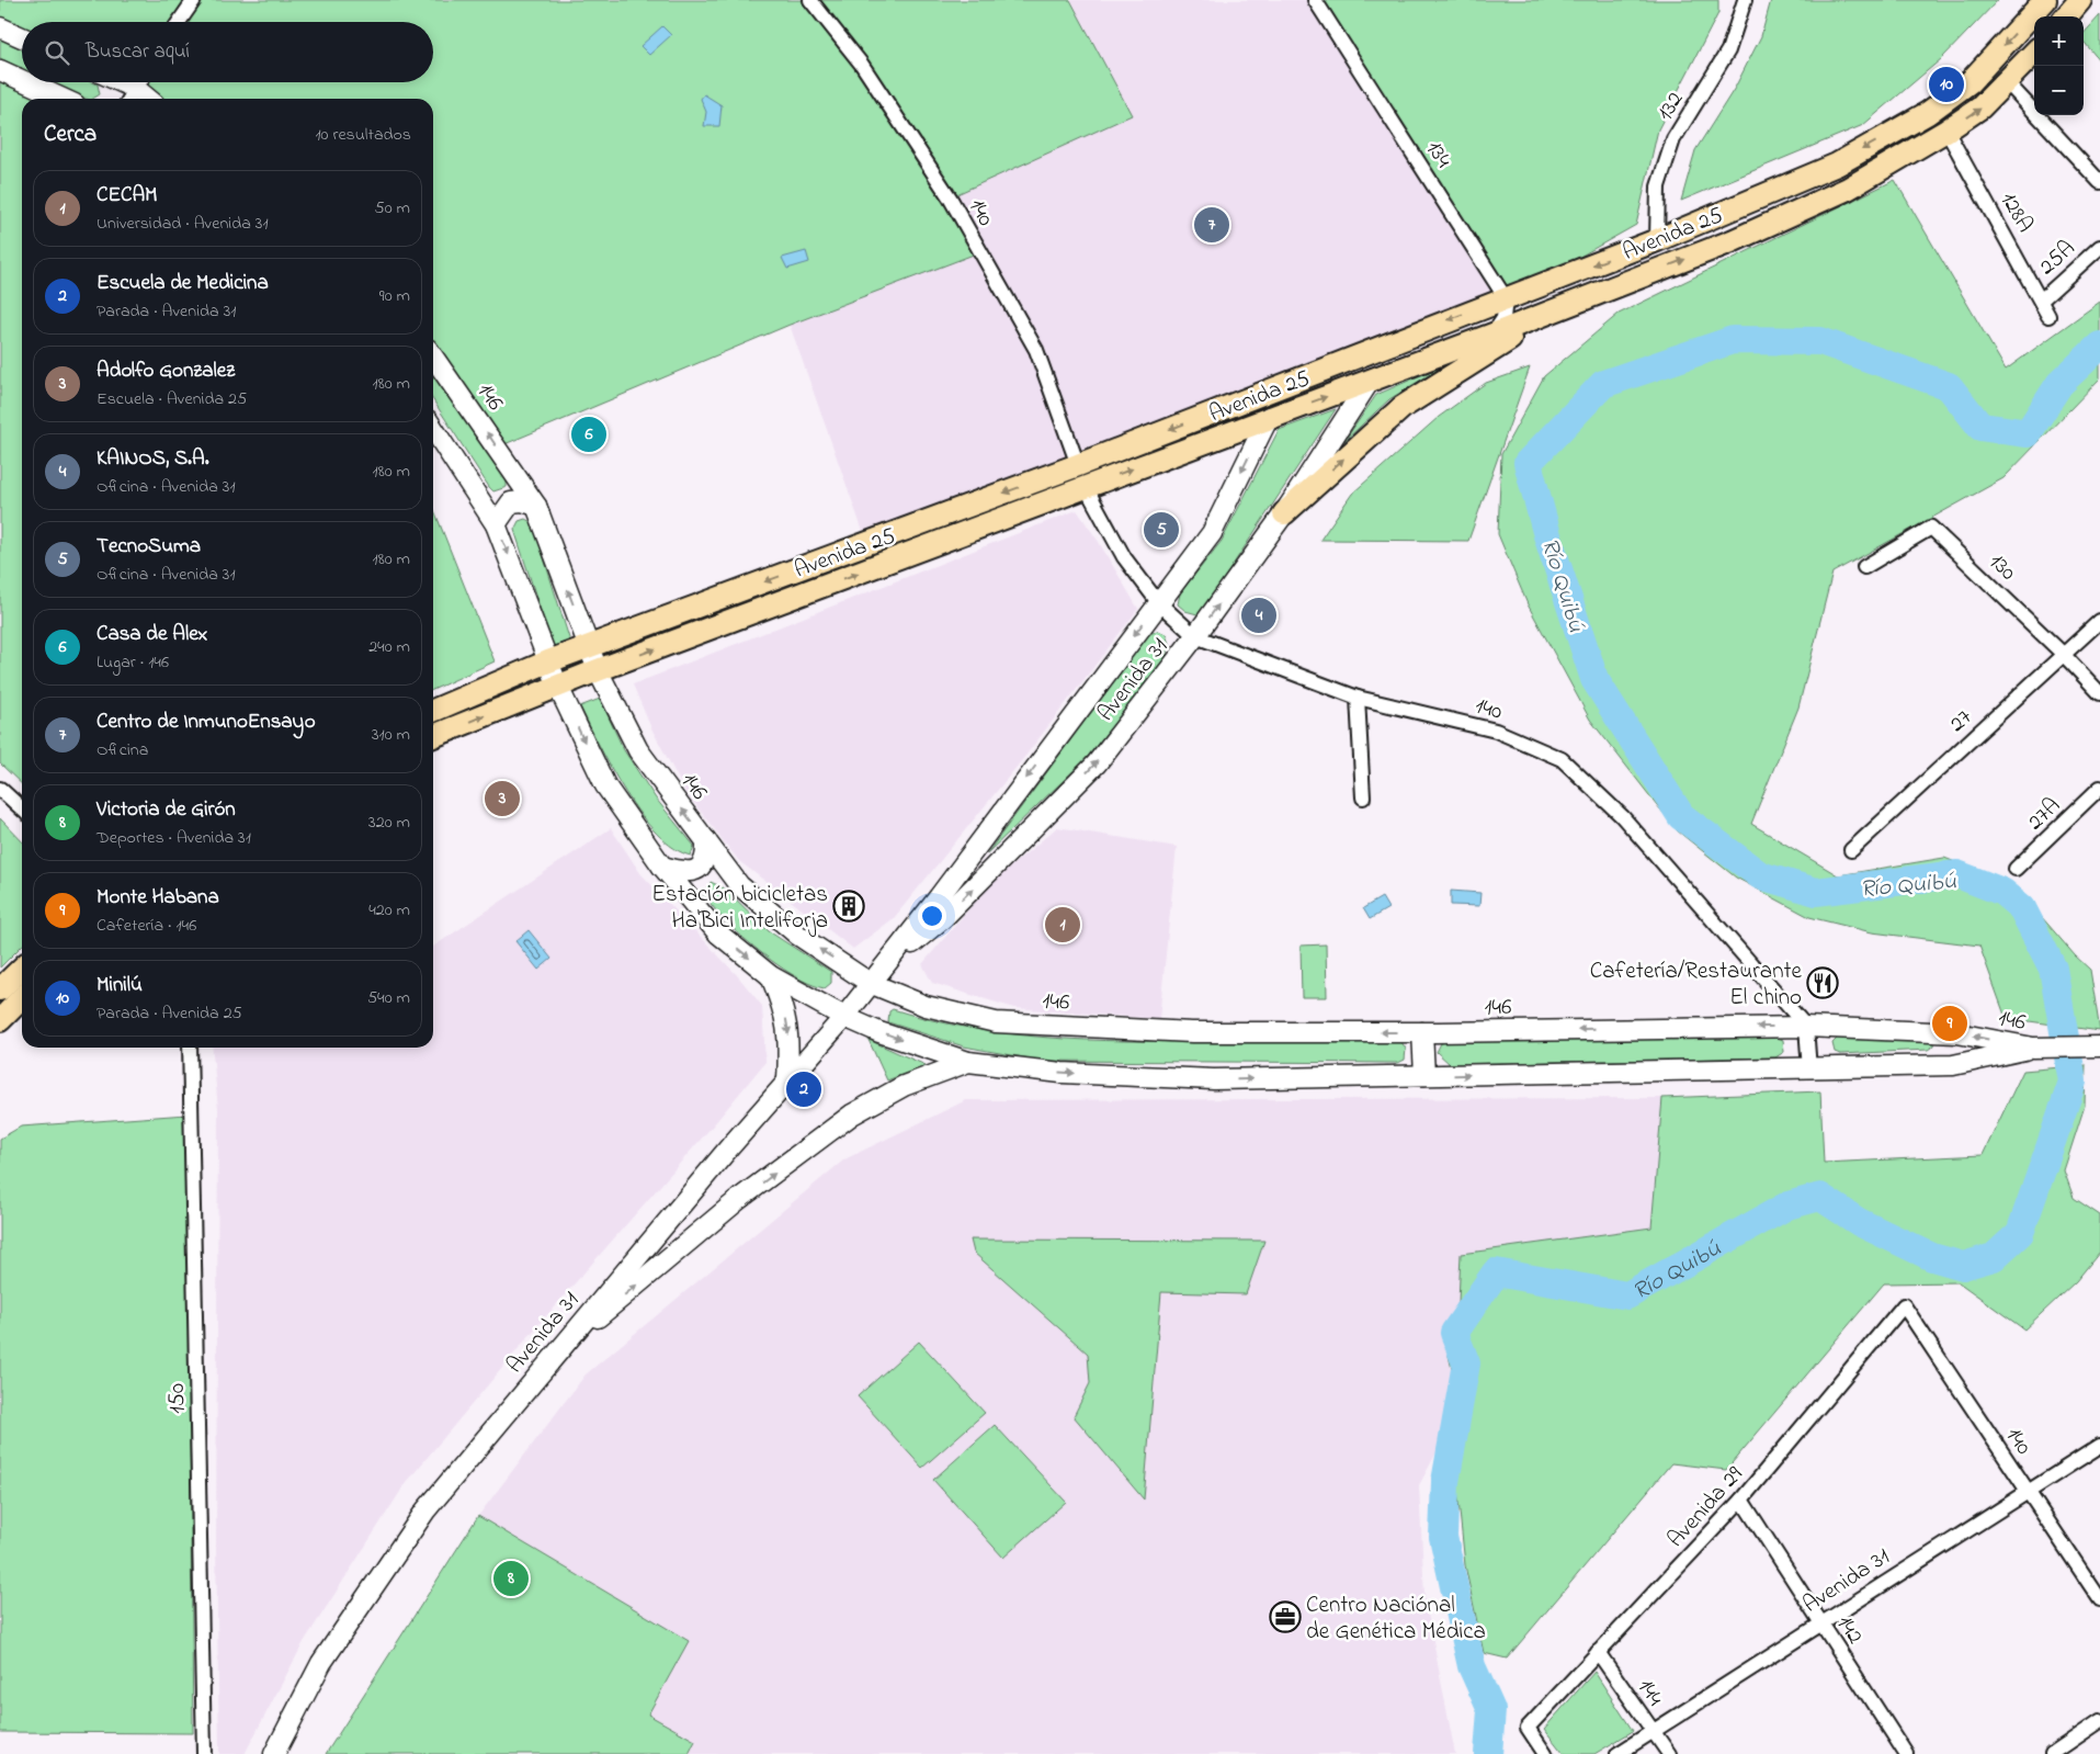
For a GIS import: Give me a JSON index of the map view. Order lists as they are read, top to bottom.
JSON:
{
  "streets": {
    "main road": ["Avenida 25", "146", "Avenida 31"],
    "street": [
      "132",
      "134",
      "140",
      "128A",
      "25A",
      "130",
      "27",
      "27A",
      "150",
      "Avenida 29",
      "142",
      "144"
    ]
  },
  "crossings": [
    ["132", "Avenida 25"],
    ["134", "Avenida 25"],
    ["140", "Avenida 25"],
    ["140", "146"],
    ["140", "Avenida 31"],
    ["140", "Avenida 29"],
    ["128A", "Avenida 25"],
    ["128A", "25A"],
    ["Avenida 25", "146"],
    ["Avenida 25", "Avenida 31"],
    ["146", "Avenida 31"],
    ["130", "27"],
    ["Avenida 31", "142"],
    ["Avenida 31", "144"],
    ["Avenida 29", "142"],
    ["Avenida 29", "144"]
  ],
  "water": ["Río Quibú"],
  "places": {
    "building": ["Estación bicicletas Ha'Bici Inteliforja"],
    "restaurant": ["Cafetería/Restaurante El chino"],
    "office": ["Centro Naciónal de Genética Médica"]
  },
  "page": {
    "map_buttons": ["+", "−"],
    "search": "Buscar aquí",
    "pins": [
      "10",
      "7",
      "6",
      "5",
      "4",
      "3",
      "1",
      "9",
      "2",
      "8"
    ],
    "heading": ["Cerca", "10 resultados"],
    "list": [
      {
        "mark": "1",
        "name": "CECAM",
        "note": "Universidad · Avenida 31",
        "value": "50 m"
      },
      {
        "mark": "2",
        "name": "Escuela de Medicina",
        "note": "Parada · Avenida 31",
        "value": "90 m"
      },
      {
        "mark": "3",
        "name": "Adolfo Gonzalez",
        "note": "Escuela · Avenida 25",
        "value": "180 m"
      },
      {
        "mark": "4",
        "name": "KAINOS, S.A.",
        "note": "Oficina · Avenida 31",
        "value": "180 m"
      },
      {
        "mark": "5",
        "name": "TecnoSuma",
        "note": "Oficina · Avenida 31",
        "value": "180 m"
      },
      {
        "mark": "6",
        "name": "Casa de Alex",
        "note": "Lugar · 146",
        "value": "240 m"
      },
      {
        "mark": "7",
        "name": "Centro de InmunoEnsayo",
        "note": "Oficina",
        "value": "310 m"
      },
      {
        "mark": "8",
        "name": "Victoria de Girón",
        "note": "Deportes · Avenida 31",
        "value": "320 m"
      },
      {
        "mark": "9",
        "name": "Monte Habana",
        "note": "Cafetería · 146",
        "value": "420 m"
      },
      {
        "mark": "10",
        "name": "Minilú",
        "note": "Parada · Avenida 25",
        "value": "540 m"
      }
    ]
  }
}
